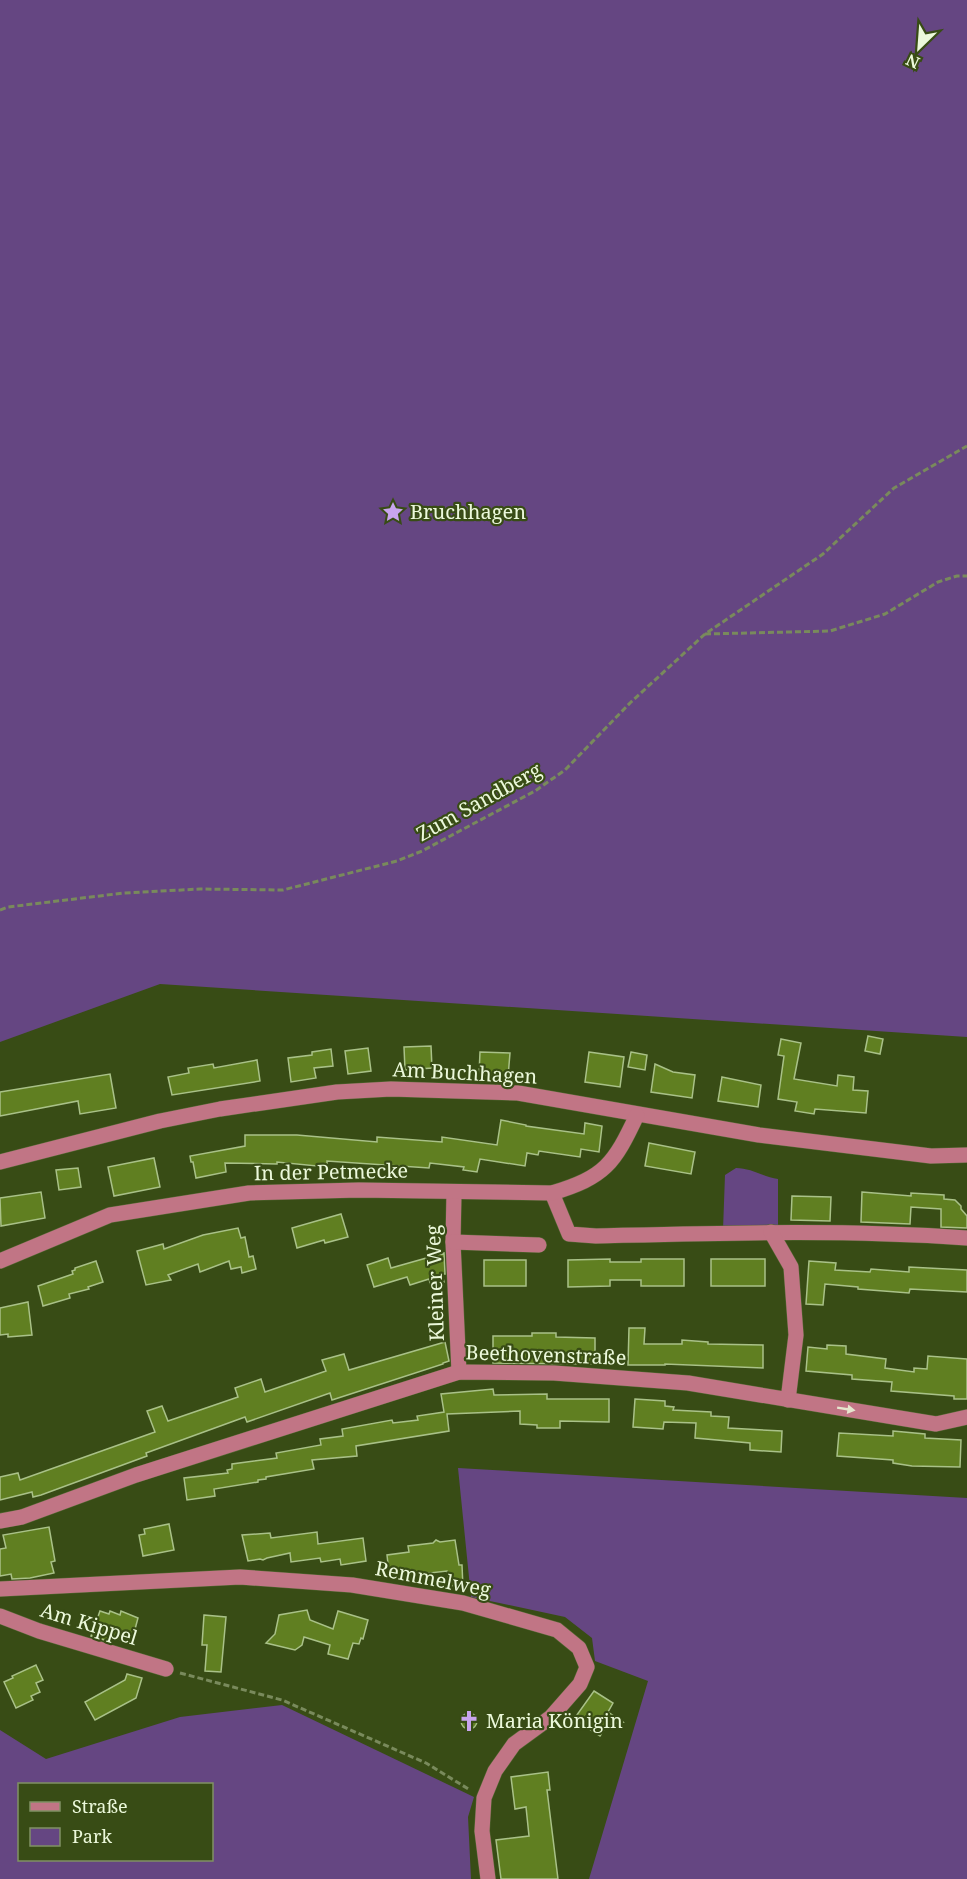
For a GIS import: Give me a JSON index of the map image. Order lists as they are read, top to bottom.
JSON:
{
  "streets": {
    "street": [
      "Am Buchhagen",
      "In der Petmecke",
      "Kleiner Weg",
      "Beethovenstraße",
      "Remmelweg",
      "Am Kippel"
    ],
    "path": ["Zum Sandberg"]
  },
  "crossings": [
    ["Am Buchhagen", "In der Petmecke"],
    ["In der Petmecke", "Kleiner Weg"],
    ["Kleiner Weg", "Beethovenstraße"]
  ],
  "places": {
    "place": ["Bruchhagen"],
    "church": ["Maria Königin"]
  },
  "legend": ["Straße", "Park"],
  "north": "bottom left"
}
